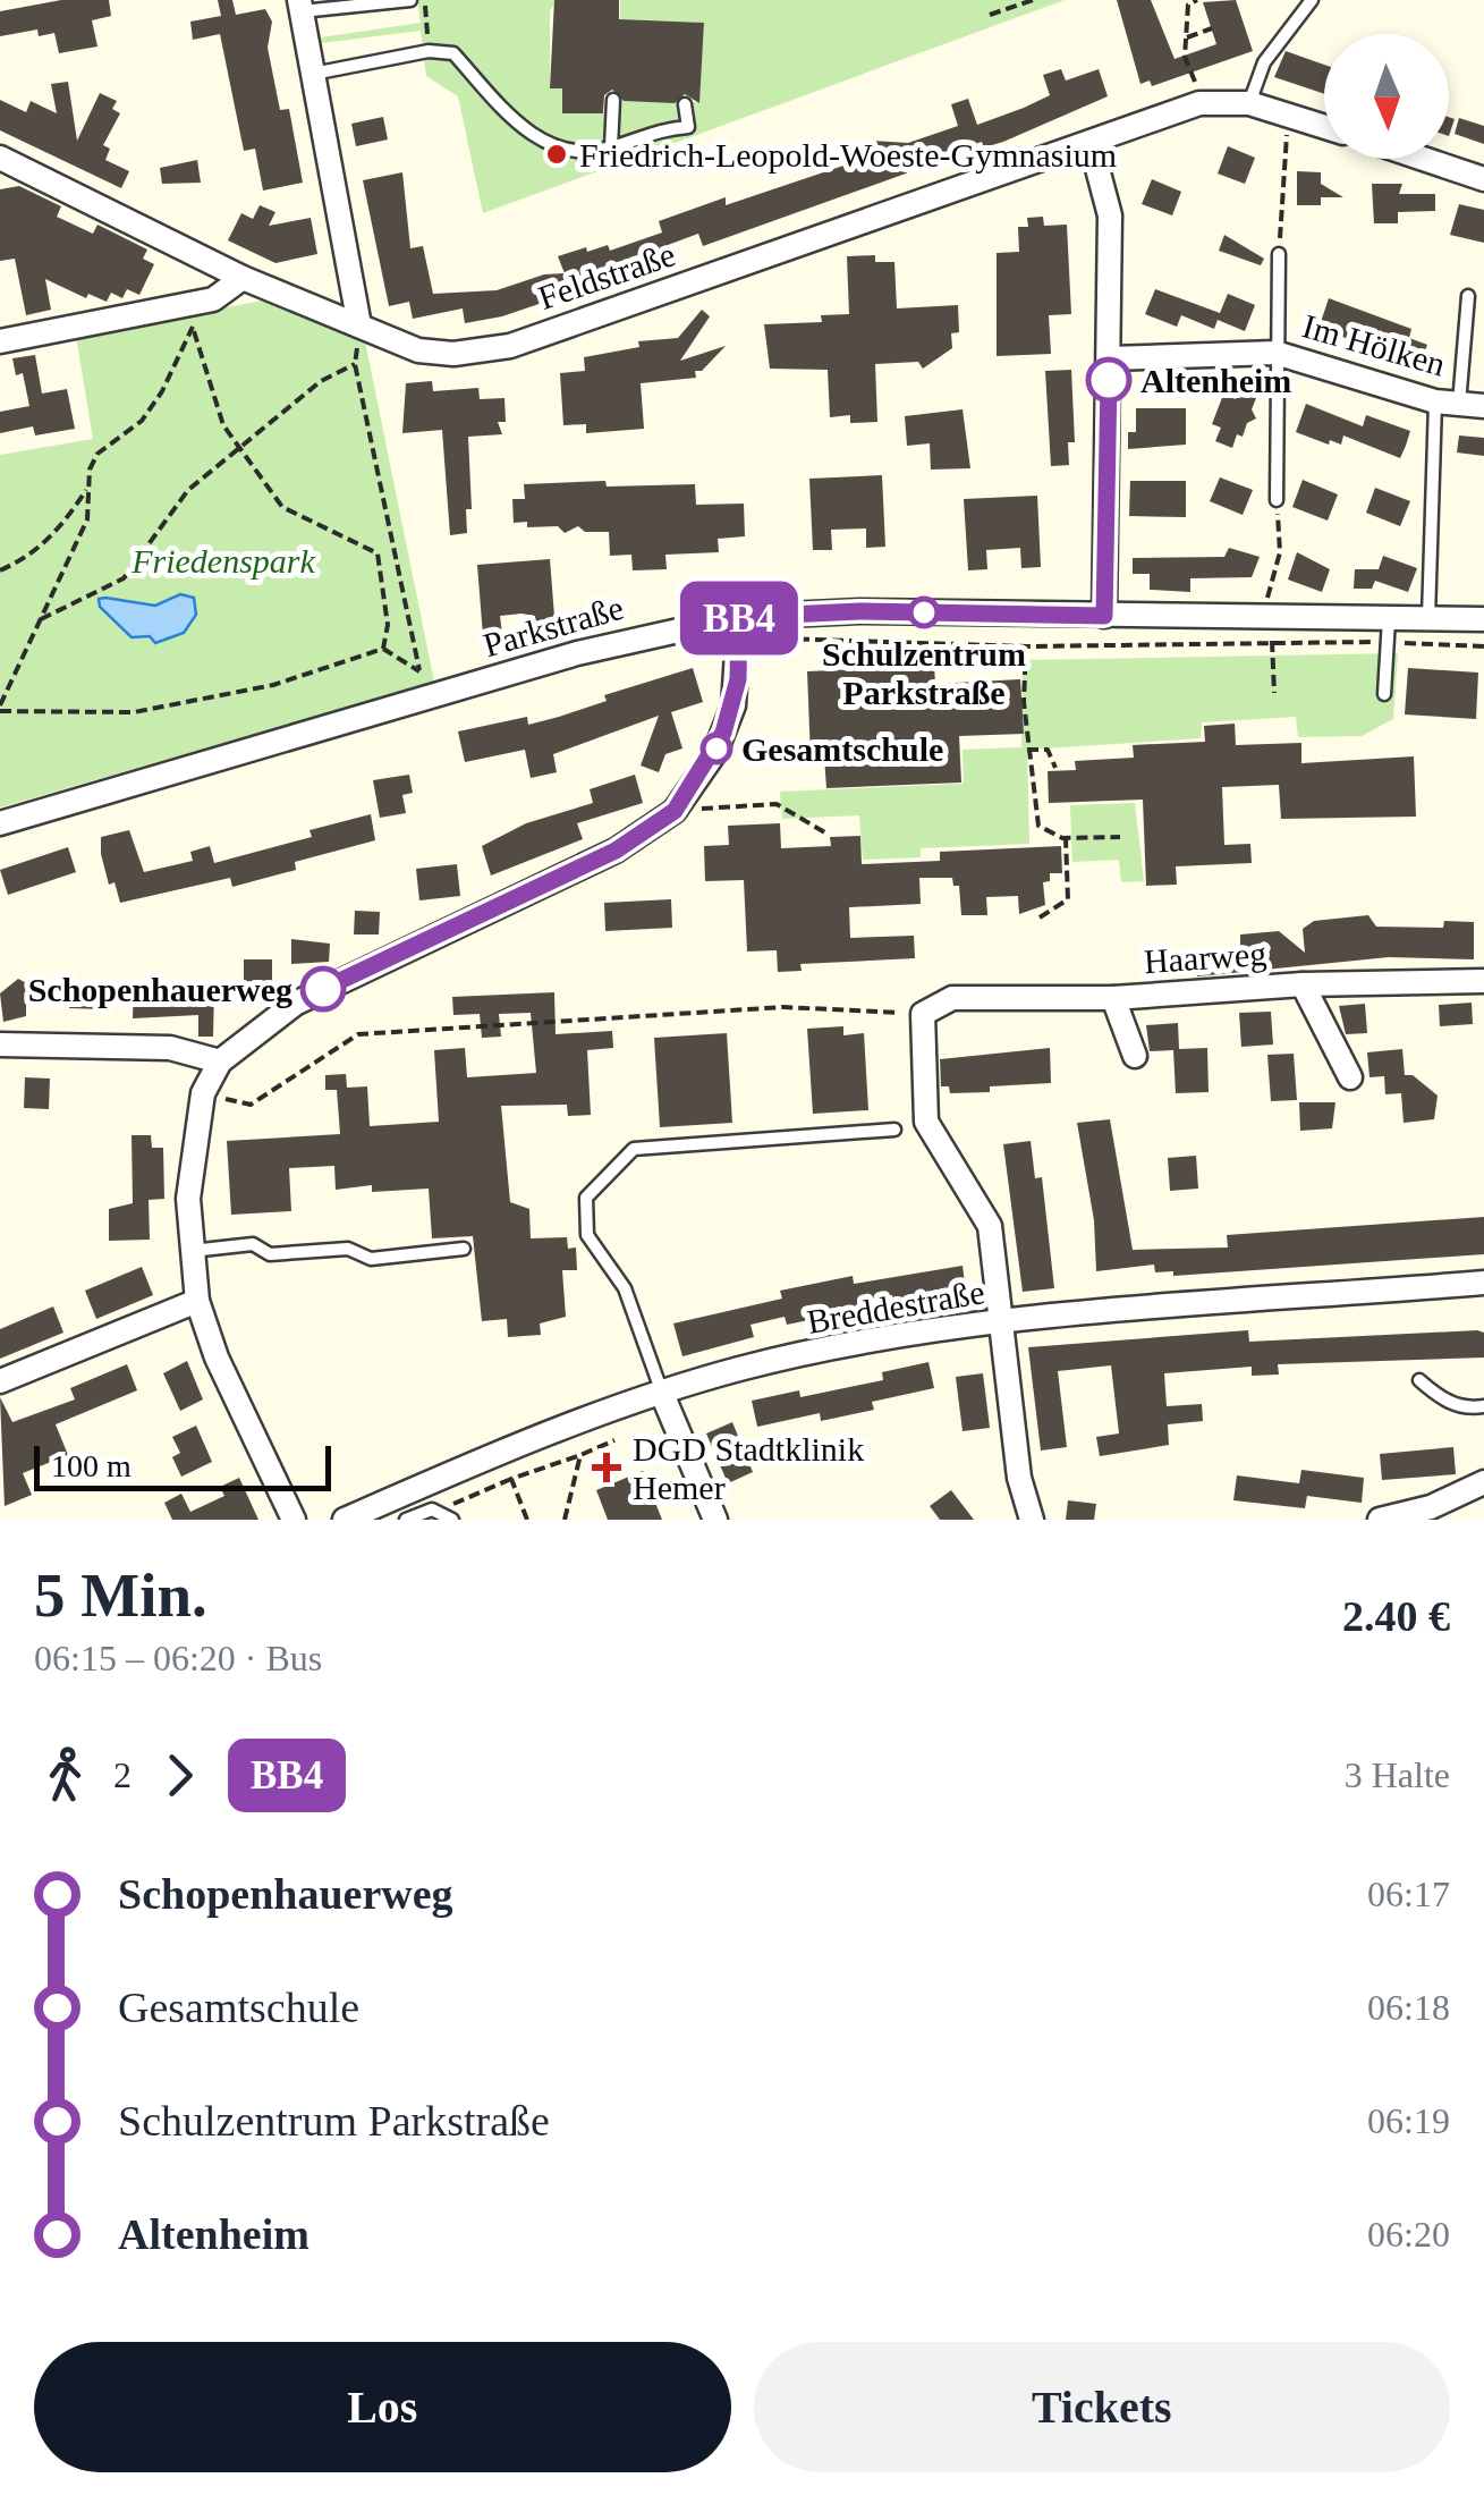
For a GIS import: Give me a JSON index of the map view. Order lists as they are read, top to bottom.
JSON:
{
  "streets": {
    "street": [
      "Feldstraße",
      "Im Hölken",
      "Parkstraße",
      "Haarweg",
      "Breddestraße"
    ]
  },
  "parks": ["Friedenspark"],
  "places": {
    "other": [
      "Friedrich-Leopold-Woeste-Gymnasium",
      "Altenheim",
      "Schulzentrum Parkstraße",
      "Gesamtschule",
      "Schopenhauerweg"
    ],
    "health": ["DGD Stadtklinik Hemer"]
  },
  "lines": ["bus line BB4"],
  "scale_bar": "100 m",
  "north": "bottom",
  "page": {
    "on_map": "BB4",
    "scale": "100 m",
    "heading": ["5 Min.", "06:15 – 06:20 · Bus", "2.40 €"],
    "legs": ["2", "BB4", "3 Halte"],
    "list": [
      {
        "name": "Schopenhauerweg",
        "value": "06:17"
      },
      {
        "name": "Gesamtschule",
        "value": "06:18"
      },
      {
        "name": "Schulzentrum Parkstraße",
        "value": "06:19"
      },
      {
        "name": "Altenheim",
        "value": "06:20"
      }
    ],
    "buttons": ["Los", "Tickets"]
  }
}
